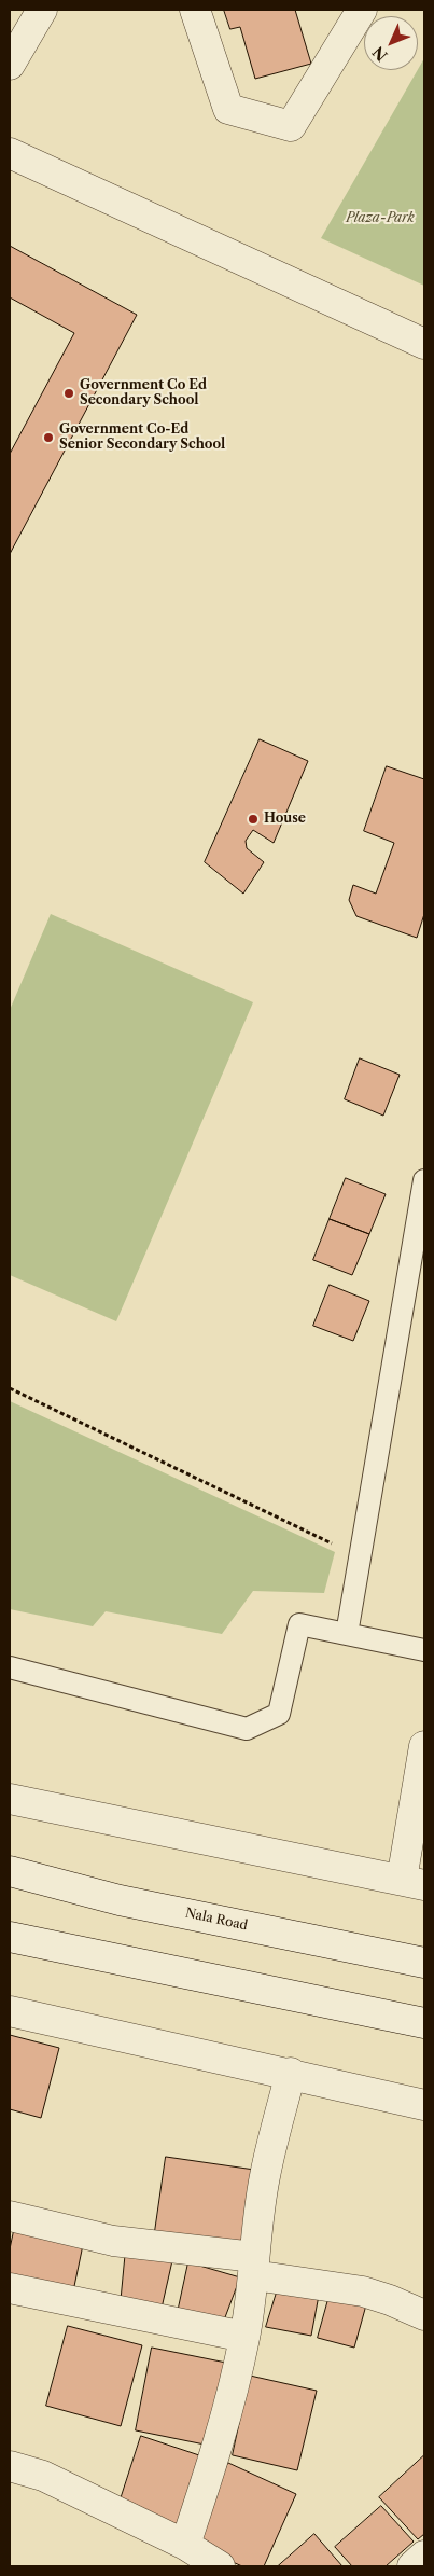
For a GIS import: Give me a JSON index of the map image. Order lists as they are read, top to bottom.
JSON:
{
  "streets": {
    "street": ["Nala Road"]
  },
  "parks": ["Plaza-Park"],
  "places": ["Government Co Ed Secondary School", "Government Co-Ed Senior Secondary School", "House"],
  "north": "bottom left"
}
